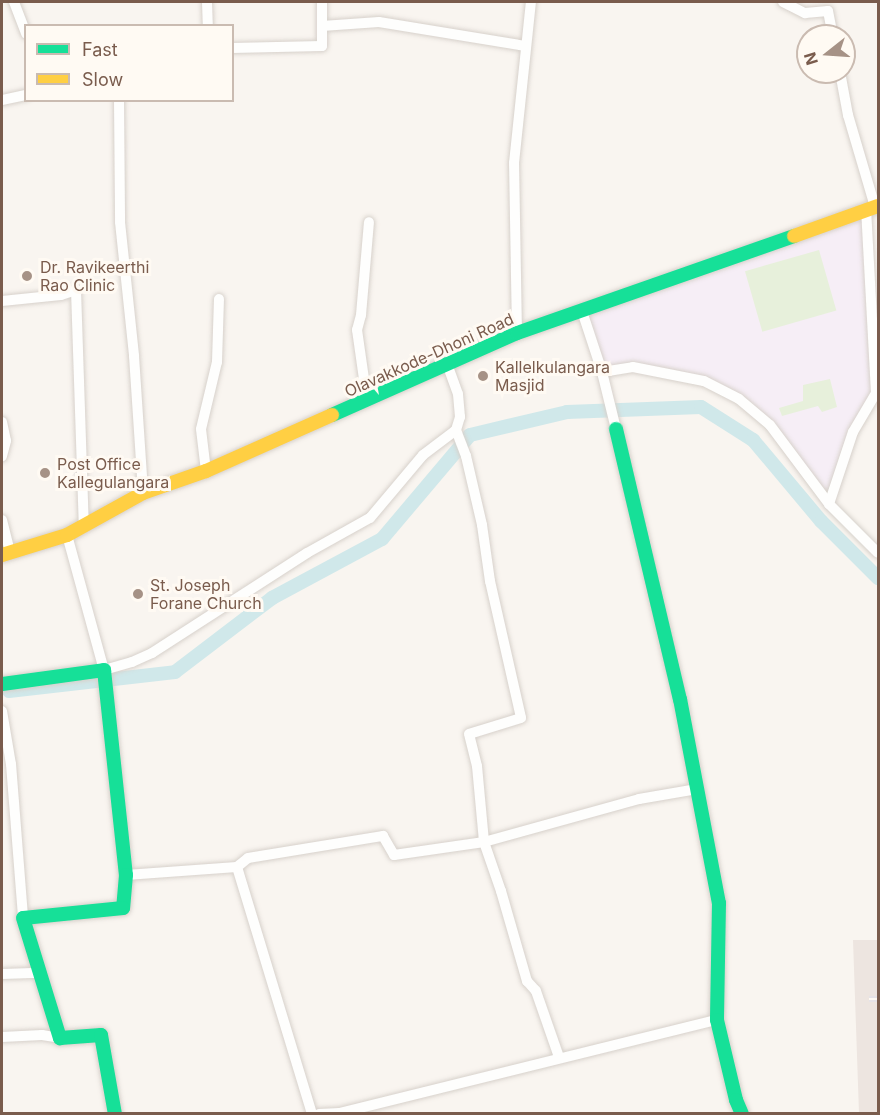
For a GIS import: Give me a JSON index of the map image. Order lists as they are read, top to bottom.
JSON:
{
  "streets": {
    "street": ["Olavakkode-Dhoni Road"]
  },
  "places": [
    "Dr. Ravikeerthi Rao Clinic",
    "Kallelkulangara Masjid",
    "Post Office Kallegulangara",
    "St. Joseph Forane Church"
  ],
  "legend": ["Fast", "Slow"],
  "north": "left"
}
